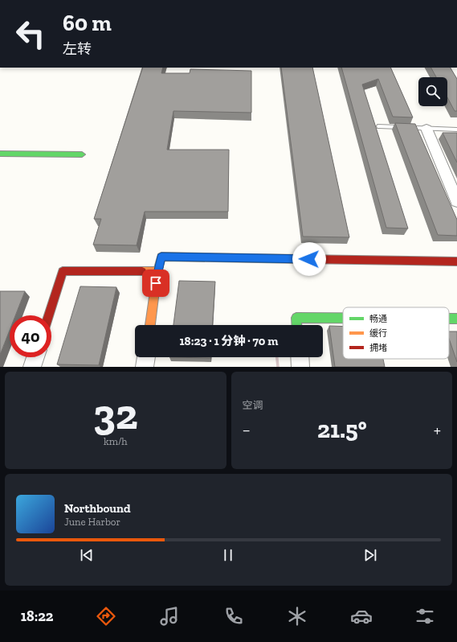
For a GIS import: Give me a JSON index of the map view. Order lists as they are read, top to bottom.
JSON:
{
  "legend": ["畅通", "缓行", "拥堵"],
  "page": {
    "turn": ["60 m", "左转"],
    "limit": "40",
    "trip": "18:23 · 1 分钟 · 70 m",
    "tile": [
      ["32", "km/h"],
      "空调"
    ],
    "heat": ["−", "21.5°", "+"],
    "song": ["Northbound", "June Harbor"],
    "tabs": "18:22"
  }
}
